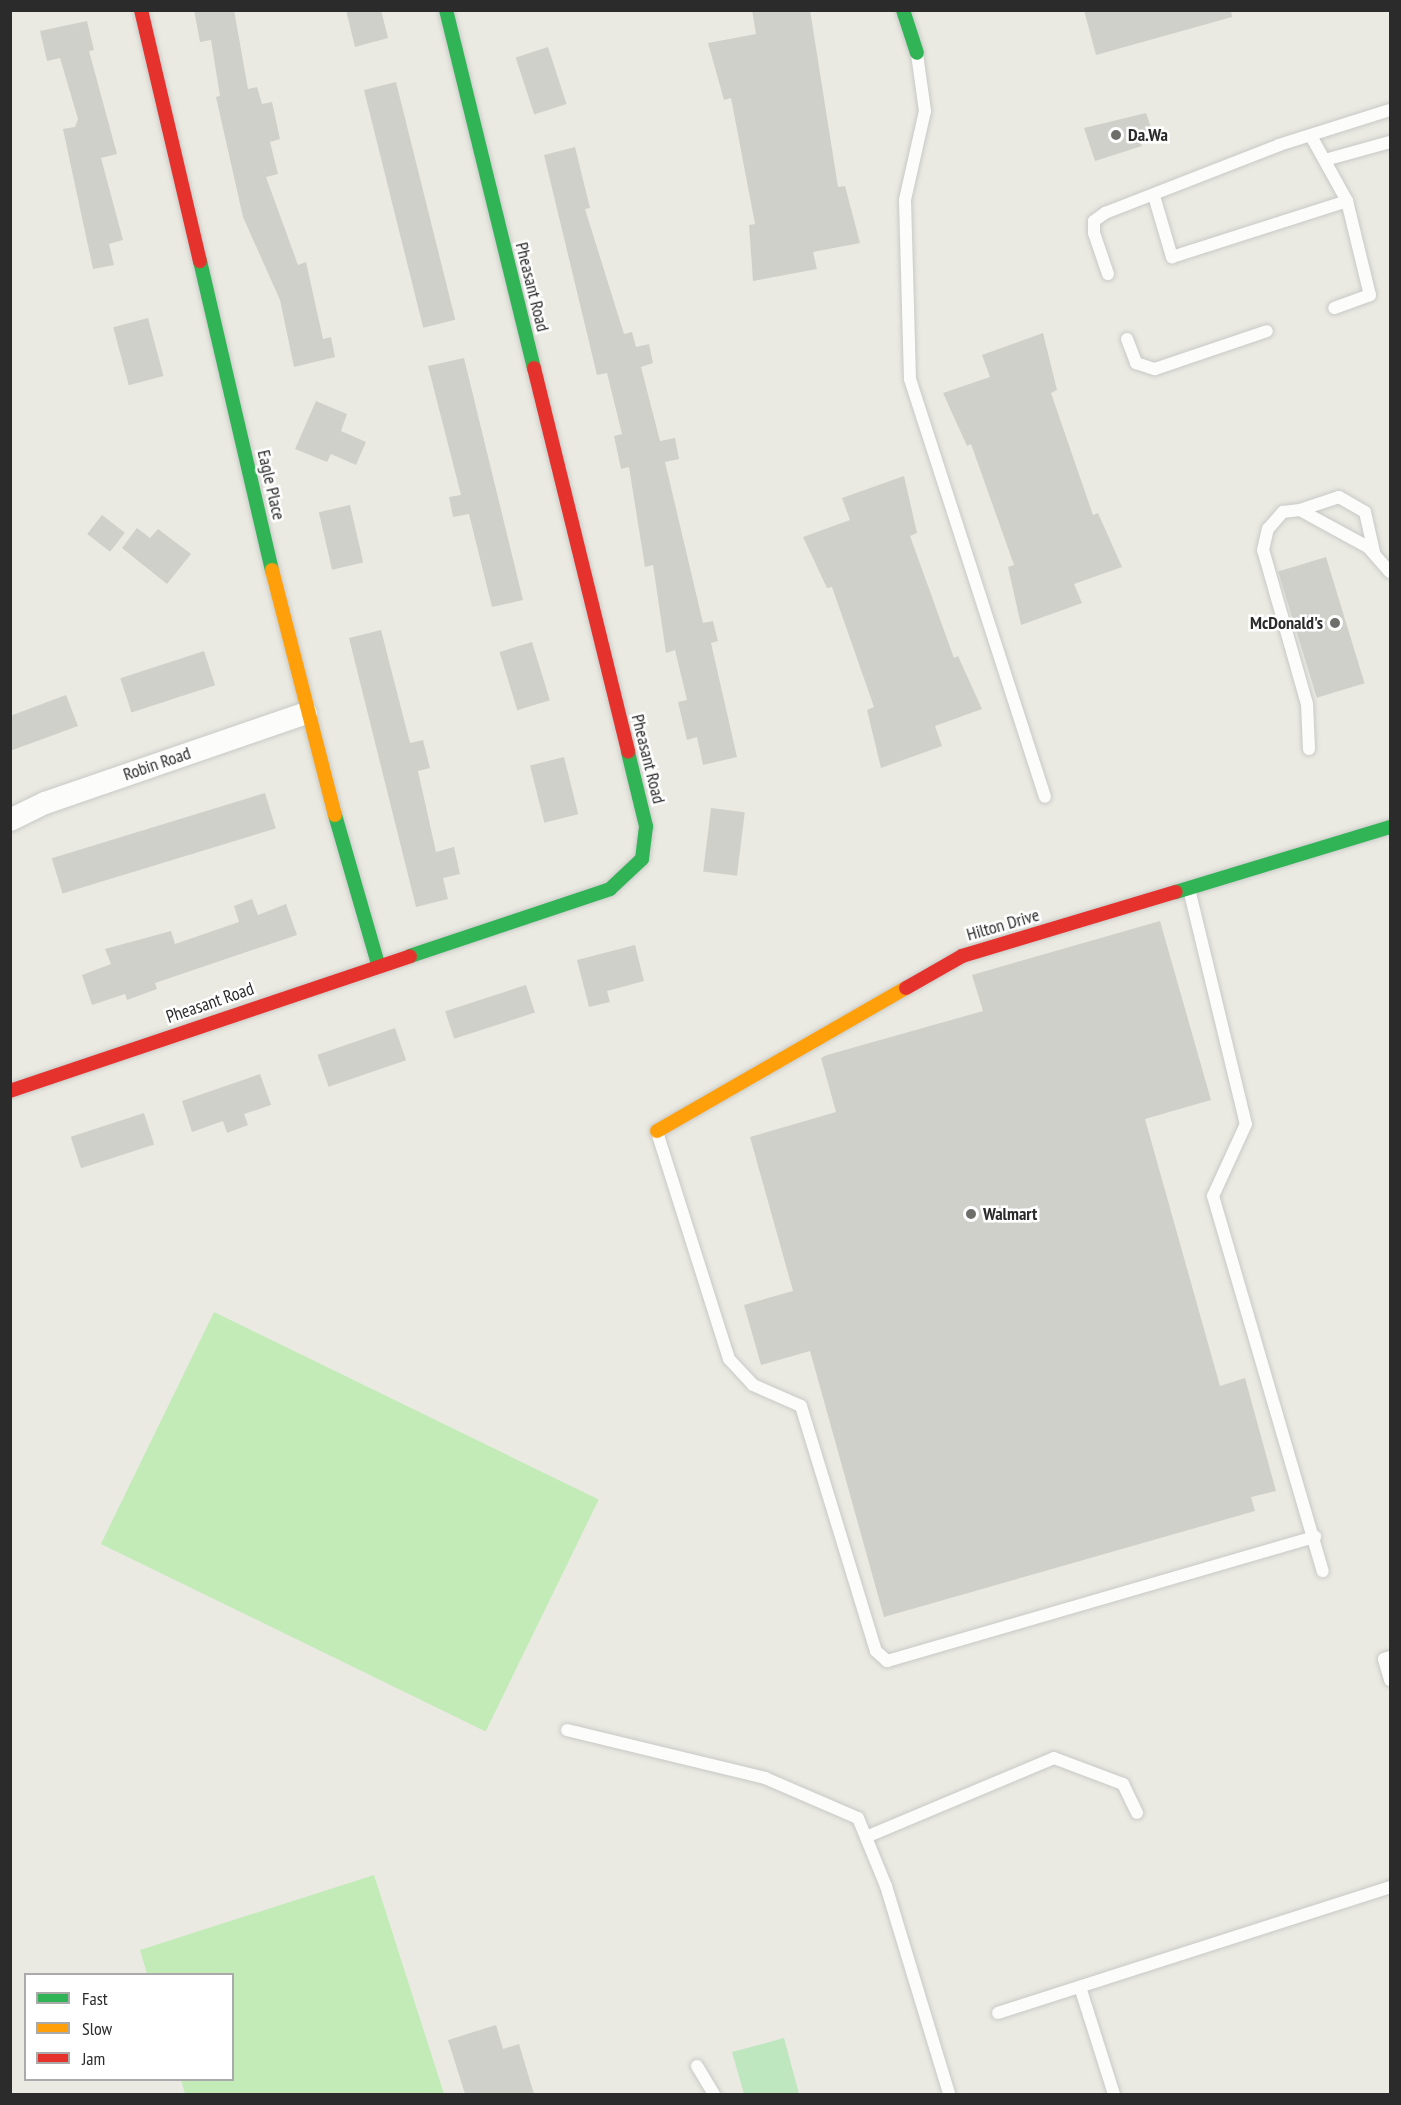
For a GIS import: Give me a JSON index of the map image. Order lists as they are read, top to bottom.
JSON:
{
  "streets": {
    "street": [
      "Pheasant Road",
      "Eagle Place",
      "Robin Road",
      "Hilton Drive"
    ]
  },
  "crossings": [
    ["Pheasant Road", "Eagle Place"],
    ["Eagle Place", "Robin Road"]
  ],
  "places": ["Da.Wa", "McDonald's", "Walmart"],
  "legend": ["Fast", "Slow", "Jam"]
}
